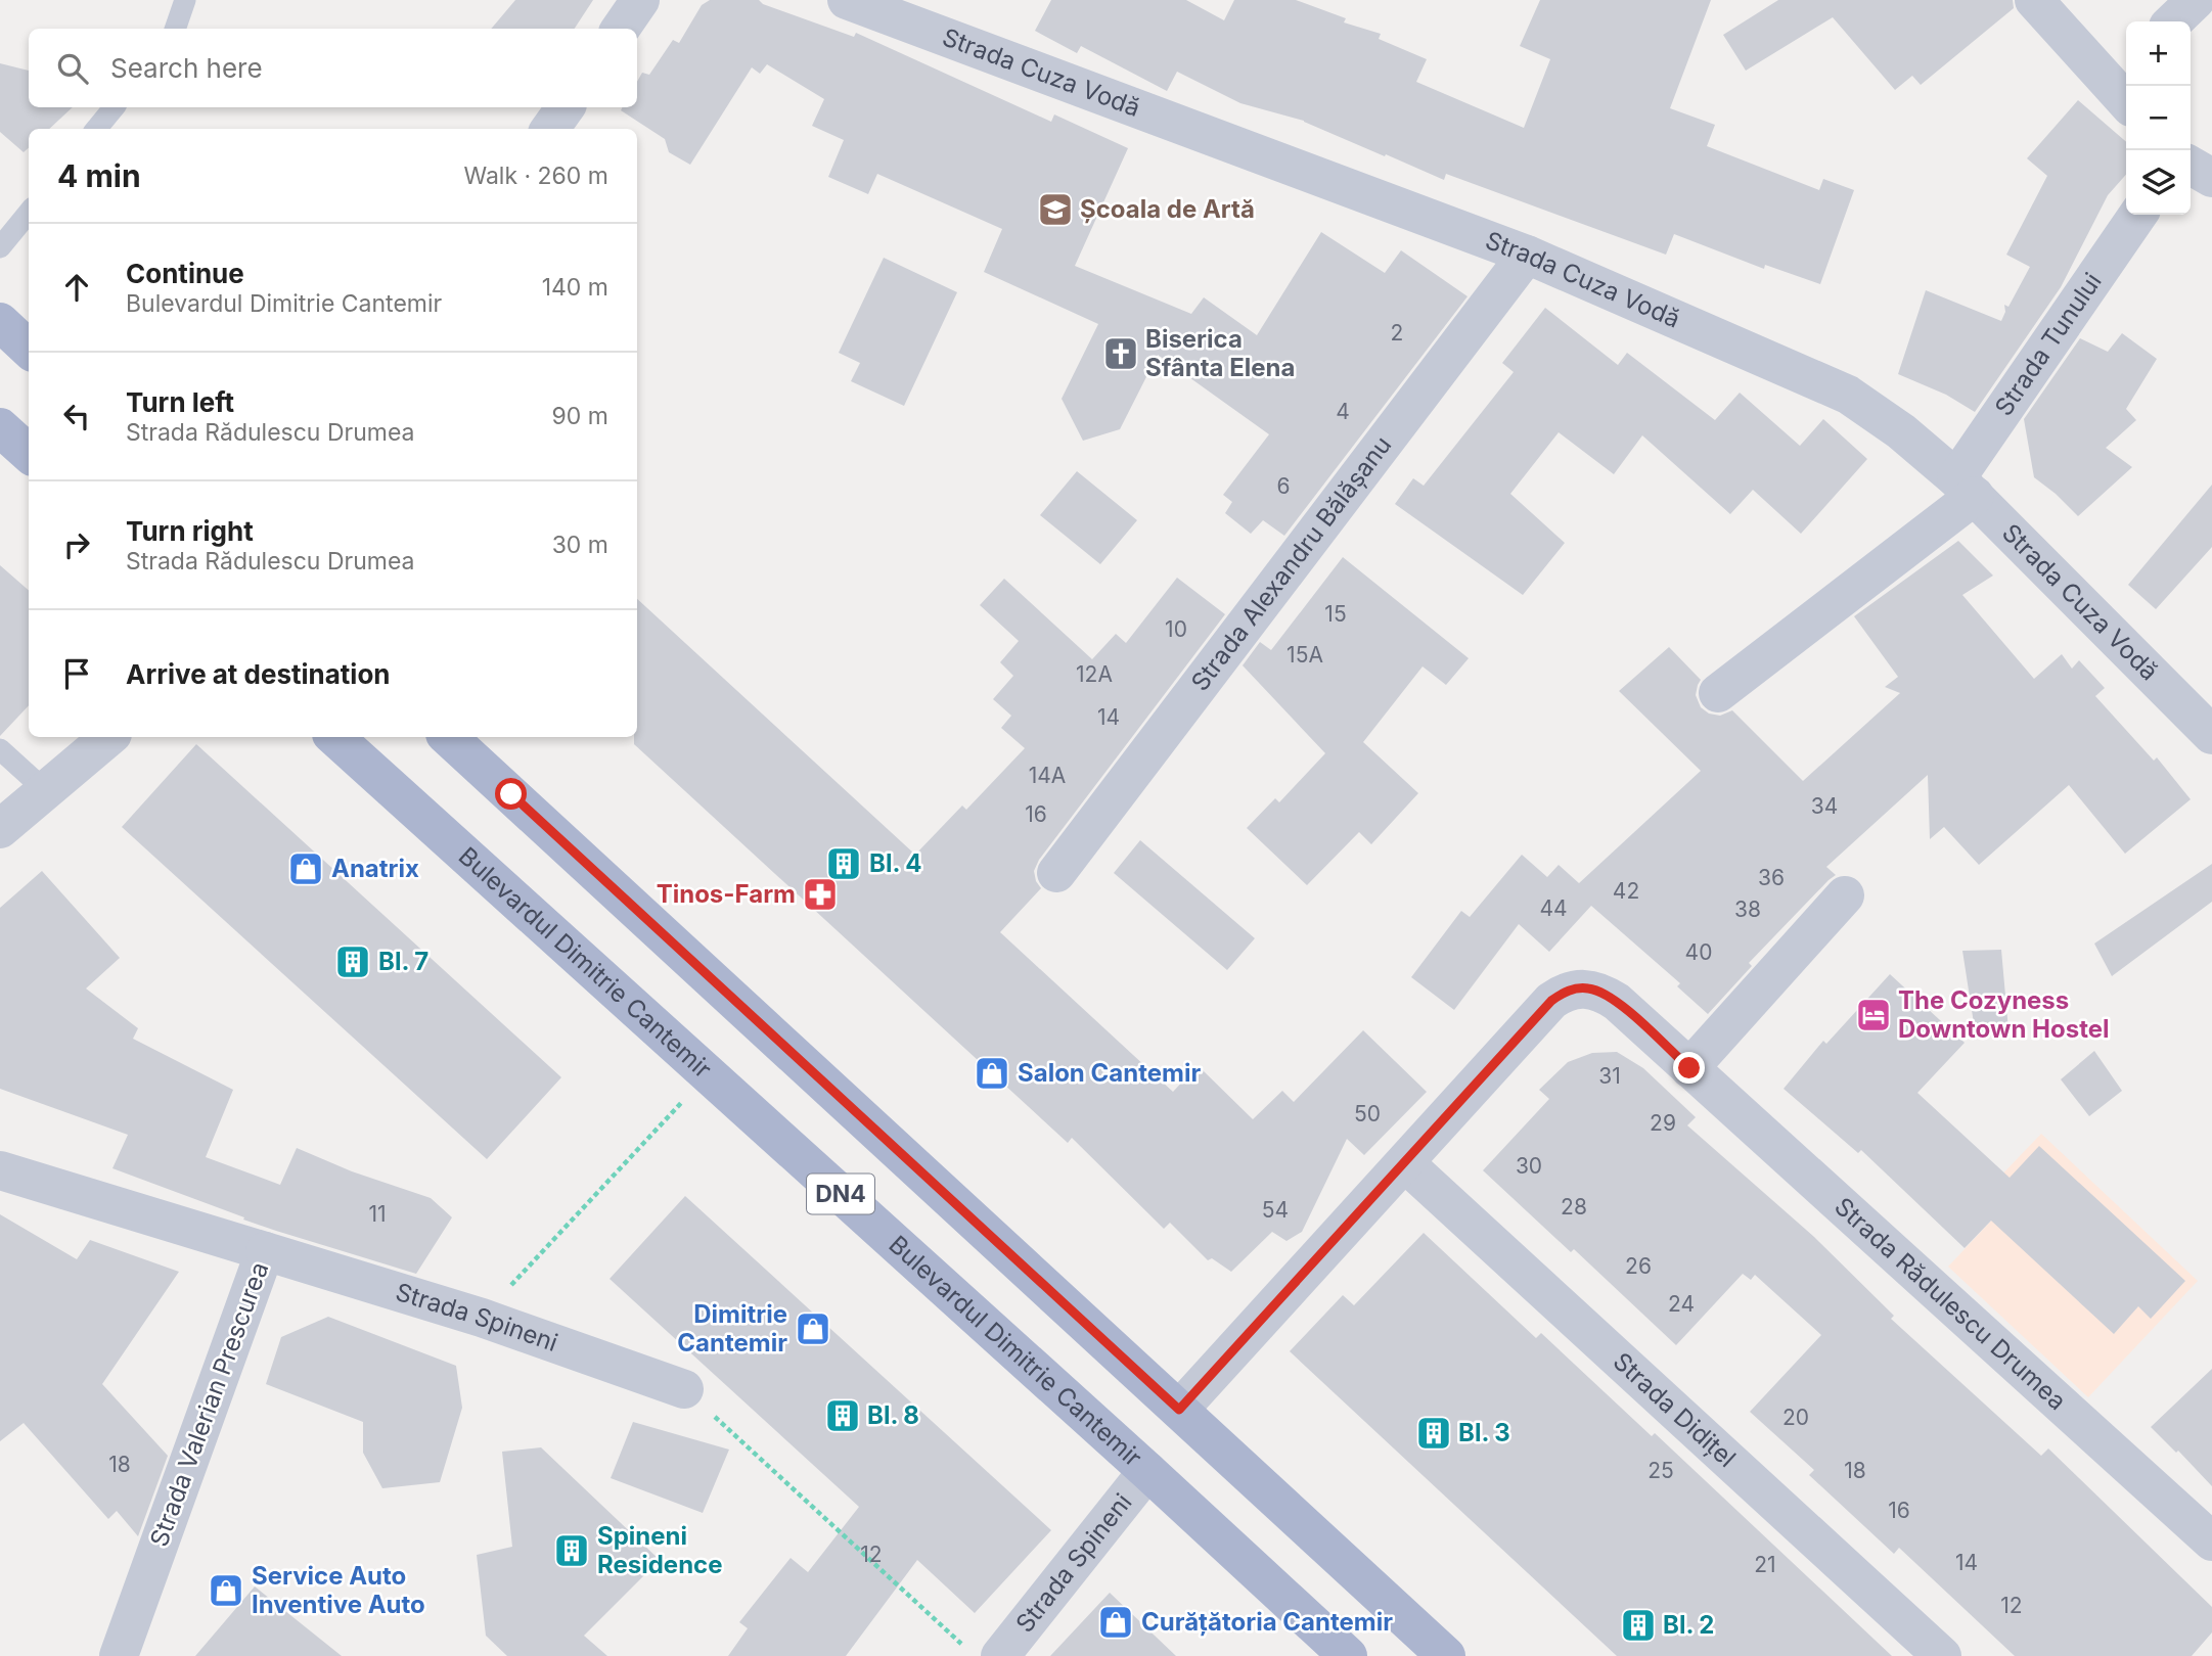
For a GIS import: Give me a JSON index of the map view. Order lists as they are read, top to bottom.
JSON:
{
  "streets": {
    "main road": ["Bulevardul Dimitrie Cantemir", "DN4"],
    "street": [
      "Strada Cuza Vodă",
      "Strada Tunului",
      "Strada Alexandru Bălășanu",
      "Strada Rădulescu Drumea",
      "Strada Spineni",
      "Strada Valerian Prescurea",
      "Strada Didițel"
    ]
  },
  "crossings": [
    ["Strada Cuza Vodă", "Strada Tunului"],
    ["Strada Cuza Vodă", "Strada Alexandru Bălășanu"],
    ["Bulevardul Dimitrie Cantemir", "Strada Spineni"],
    ["DN4", "Strada Rădulescu Drumea"],
    ["Strada Rădulescu Drumea", "Strada Didițel"],
    ["Strada Spineni", "Strada Valerian Prescurea"]
  ],
  "places": {
    "school or university": ["Școala de Artă"],
    "church": ["Biserica Sfânta Elena"],
    "building": [
      "Bl. 4",
      "Bl. 7",
      "Bl. 8",
      "Bl. 3",
      "Spineni Residence",
      "Bl. 2"
    ],
    "shop": [
      "Anatrix",
      "Salon Cantemir",
      "Dimitrie Cantemir",
      "Service Auto Inventive Auto",
      "Curățătoria Cantemir"
    ],
    "pharmacy": ["Tinos-Farm"],
    "hotel": ["The Cozyness Downtown Hostel"]
  },
  "house_numbers": [
    "2",
    "4",
    "6",
    "15",
    "10",
    "15A",
    "12A",
    "14",
    "14A",
    "34",
    "16",
    "36",
    "42",
    "44",
    "38",
    "40",
    "31",
    "50",
    "29",
    "30",
    "28",
    "54",
    "11",
    "26",
    "24",
    "20",
    "18",
    "25",
    "18",
    "16",
    "12",
    "14",
    "21",
    "12"
  ],
  "page": {
    "map_buttons": ["+", "−"],
    "search": "Search here",
    "heading": ["4 min", "Walk · 260 m"],
    "list": [
      ["Continue", "Bulevardul Dimitrie Cantemir", "140 m"],
      ["Turn left", "Strada Rădulescu Drumea", "90 m"],
      ["Turn right", "Strada Rădulescu Drumea", "30 m"],
      "Arrive at destination"
    ]
  }
}
